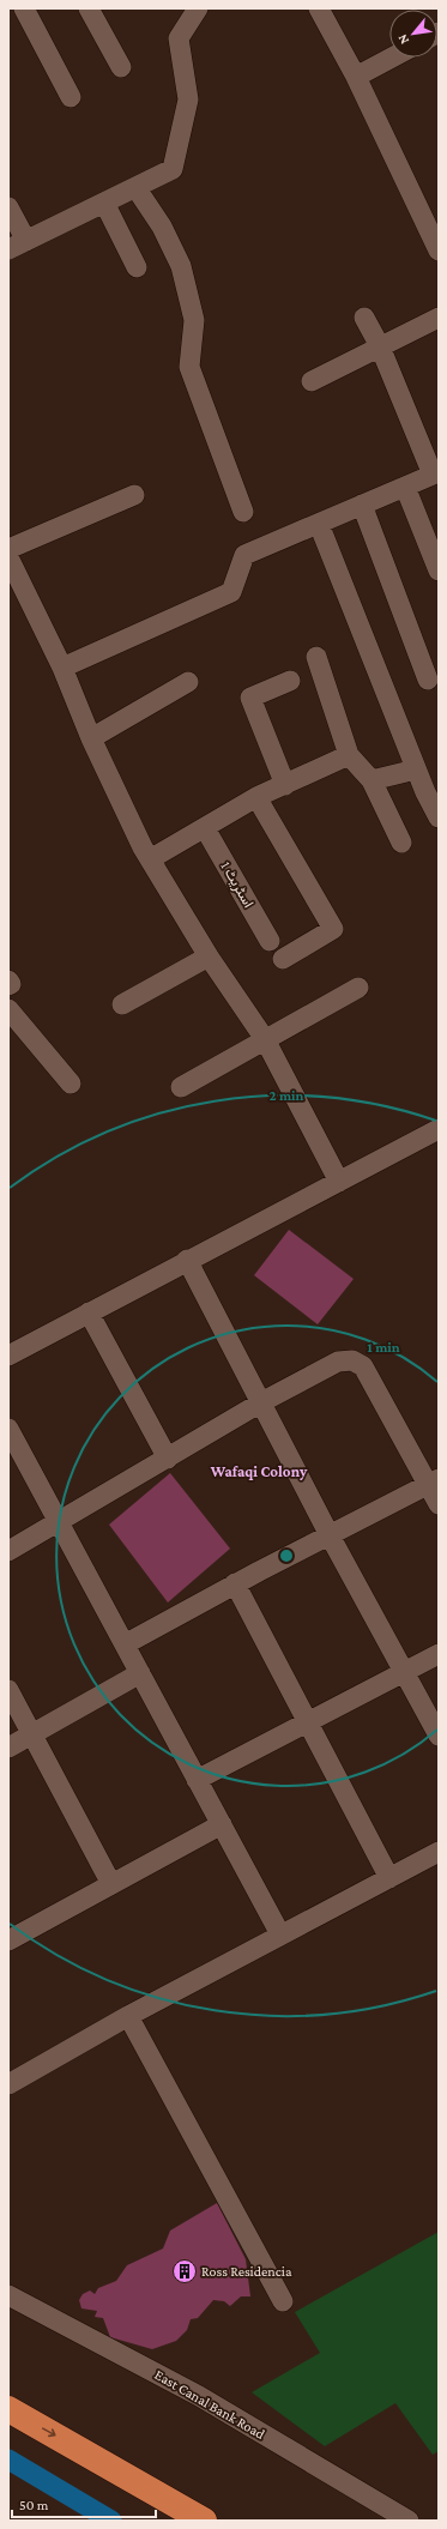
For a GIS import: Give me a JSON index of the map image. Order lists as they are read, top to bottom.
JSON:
{
  "streets": {
    "street": ["اسٹریٹ 1", "East Canal Bank Road"]
  },
  "districts": ["Wafaqi Colony"],
  "places": {
    "building": ["Ross Residencia"]
  },
  "scale_bar": "50 m",
  "north": "bottom left",
  "rings": ["2 min", "1 min"]
}
